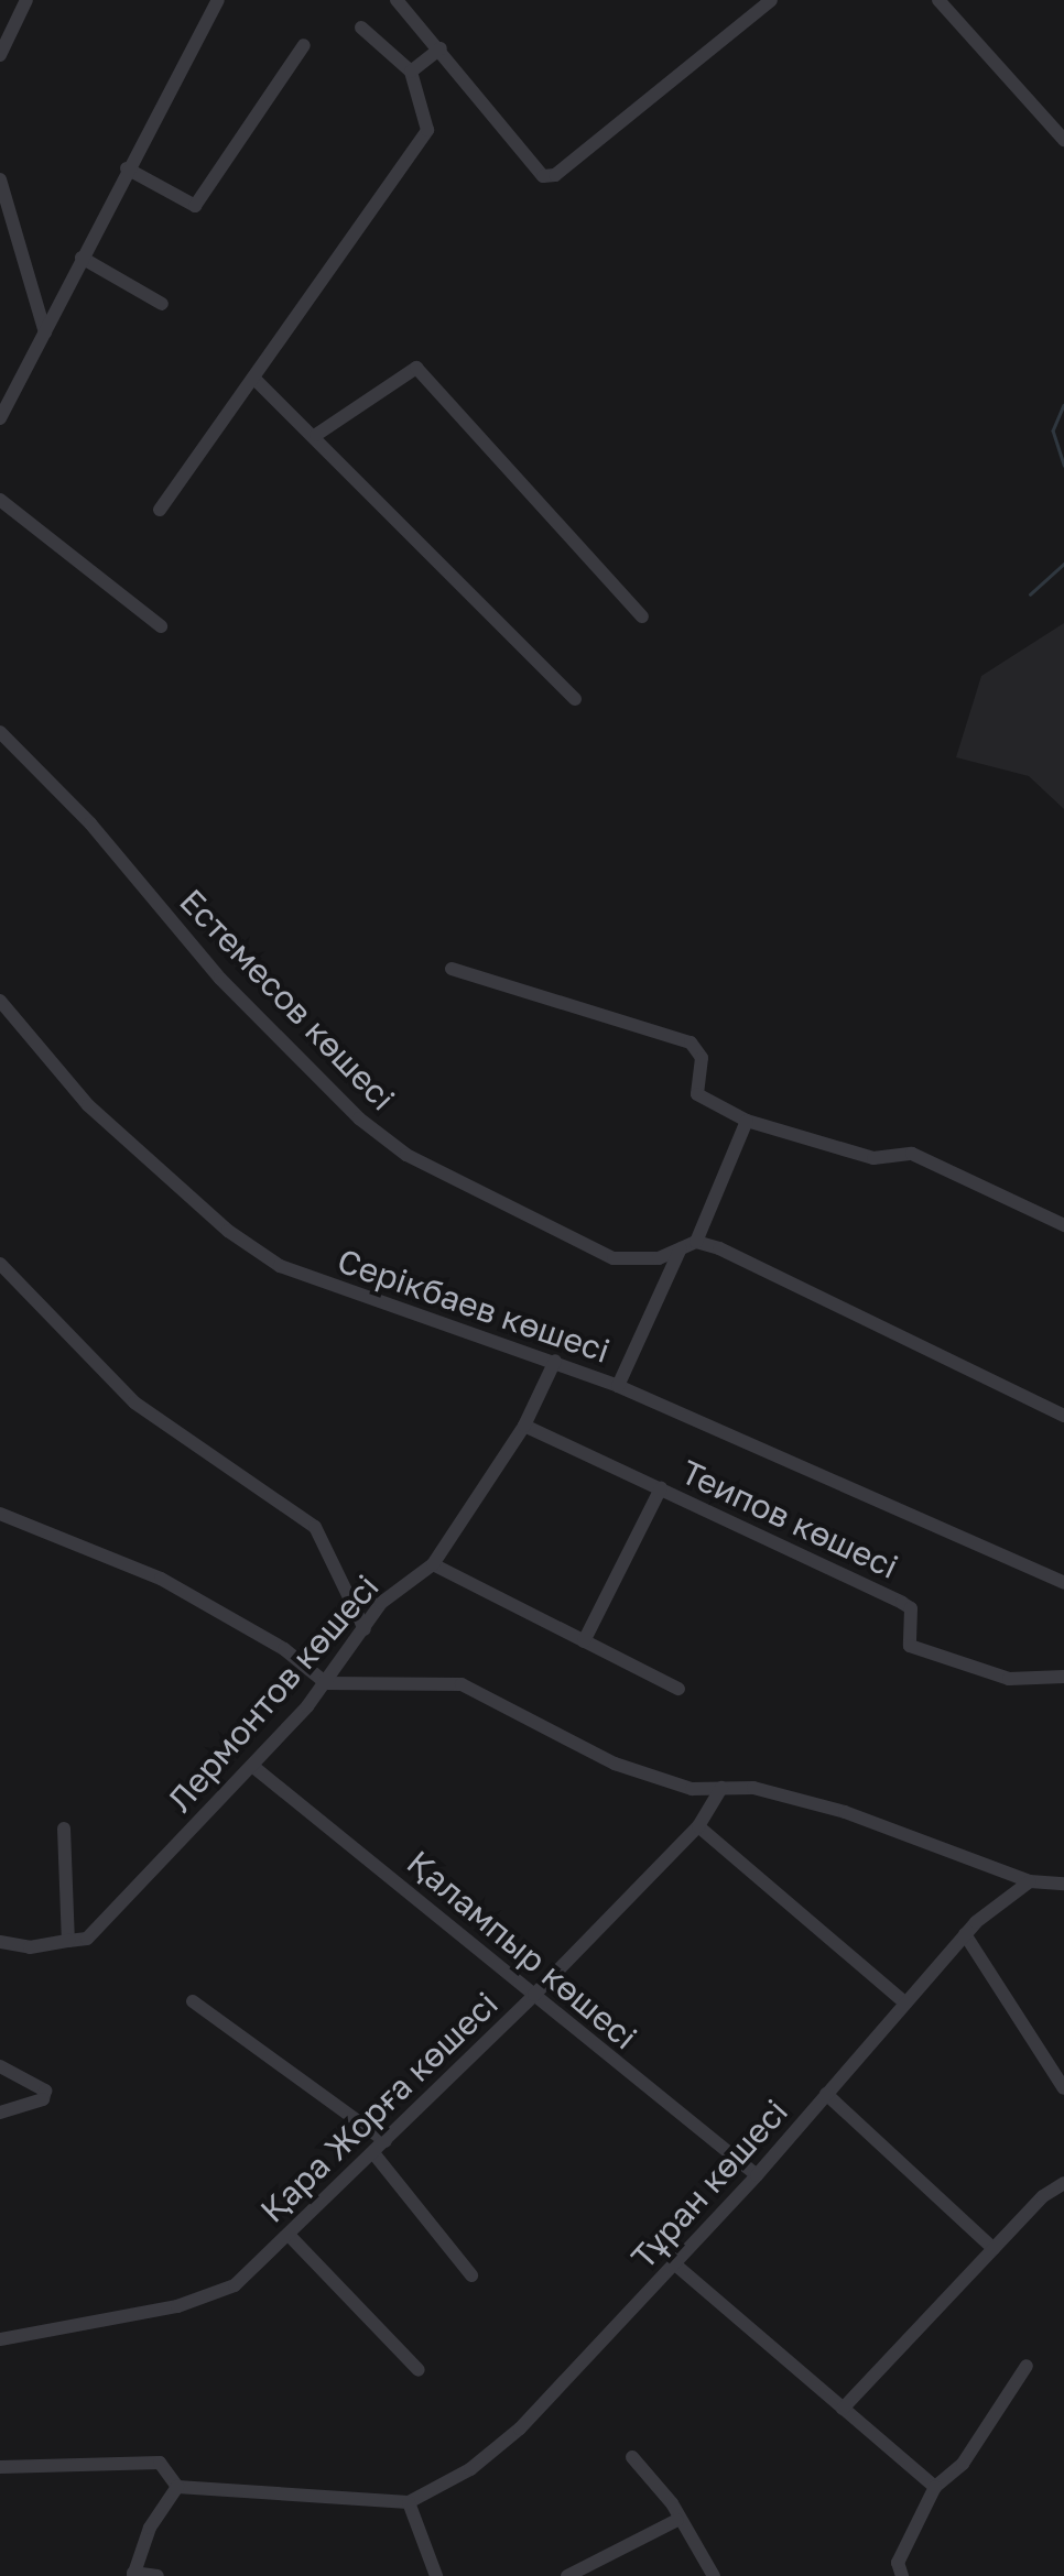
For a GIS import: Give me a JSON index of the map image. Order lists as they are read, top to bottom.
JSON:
{
  "streets": {
    "street": [
      "Естемесов көшесі",
      "Серікбаев көшесі",
      "Теипов көшесі",
      "Лермонтов көшесі",
      "Қалампыр көшесі",
      "Қара Жорға көшесі",
      "Тұран көшесі"
    ]
  },
  "crossings": [
    ["Серікбаев көшесі", "Лермонтов көшесі"],
    ["Теипов көшесі", "Лермонтов көшесі"],
    ["Лермонтов көшесі", "Қалампыр көшесі"],
    ["Қалампыр көшесі", "Қара Жорға көшесі"],
    ["Қалампыр көшесі", "Тұран көшесі"]
  ]
}
